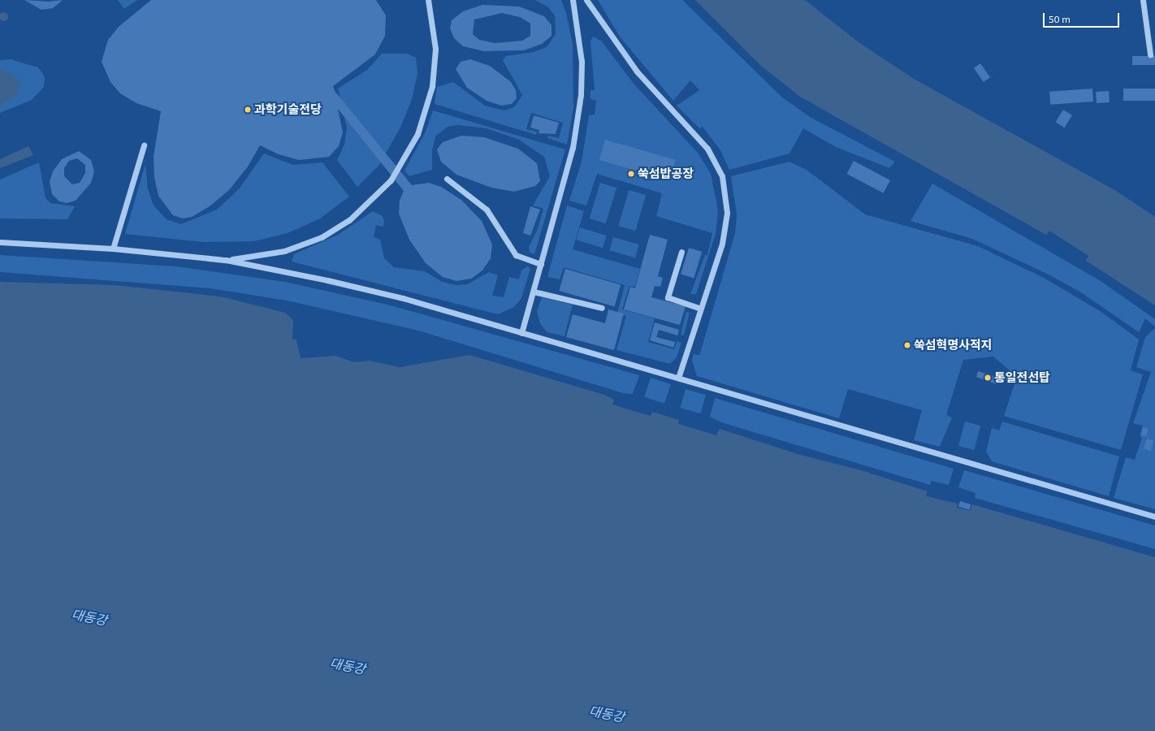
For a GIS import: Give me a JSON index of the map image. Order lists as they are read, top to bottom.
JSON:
{
  "water": ["대동강"],
  "places": [
    "과학기술전당",
    "쑥섬밥공장",
    "쑥섬혁명사적지",
    "통일전선탑"
  ],
  "scale_bar": "50 m"
}
